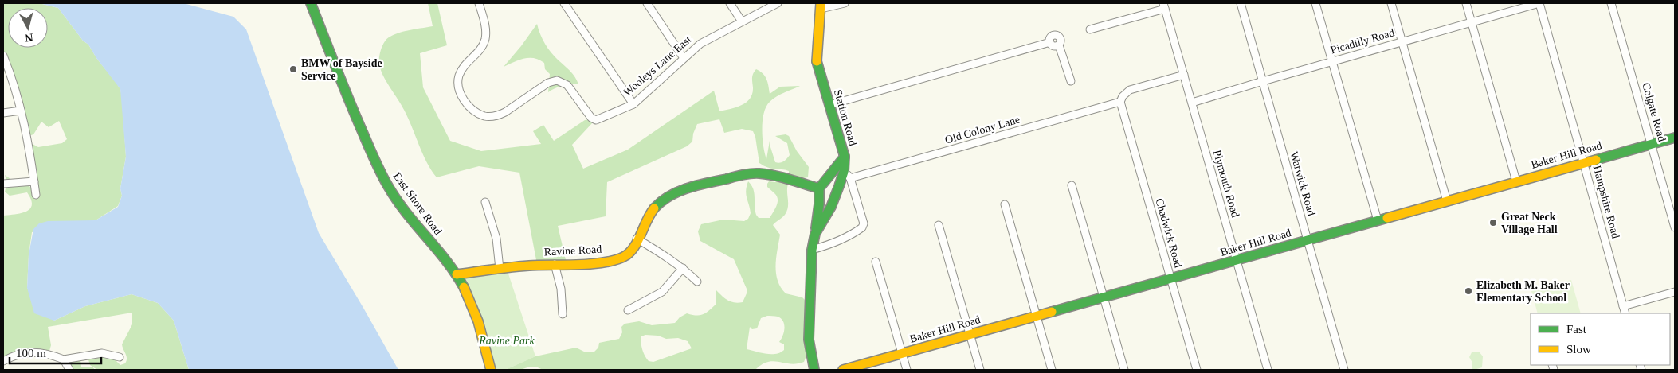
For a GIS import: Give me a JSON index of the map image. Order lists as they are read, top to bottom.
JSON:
{
  "streets": {
    "street": [
      "Picadilly Road",
      "Wooleys Lane East",
      "Colgate Road",
      "Station Road",
      "Old Colony Lane",
      "Baker Hill Road",
      "Plymouth Road",
      "Warwick Road",
      "Hampshire Road",
      "East Shore Road",
      "Chadwick Road",
      "Ravine Road"
    ]
  },
  "crossings": [
    ["Picadilly Road", "Plymouth Road"],
    ["Picadilly Road", "Warwick Road"],
    ["Picadilly Road", "Hampshire Road"],
    ["Colgate Road", "Baker Hill Road"],
    ["Station Road", "Old Colony Lane"],
    ["Station Road", "Ravine Road"],
    ["Old Colony Lane", "Chadwick Road"],
    ["Baker Hill Road", "Plymouth Road"],
    ["Baker Hill Road", "Warwick Road"],
    ["Baker Hill Road", "Hampshire Road"],
    ["Baker Hill Road", "Chadwick Road"],
    ["East Shore Road", "Ravine Road"]
  ],
  "parks": ["Ravine Park"],
  "places": ["BMW of Bayside Service", "Great Neck Village Hall", "Elizabeth M. Baker Elementary School"],
  "legend": ["Fast", "Slow"],
  "scale_bar": "100 m",
  "north": "bottom"
}
